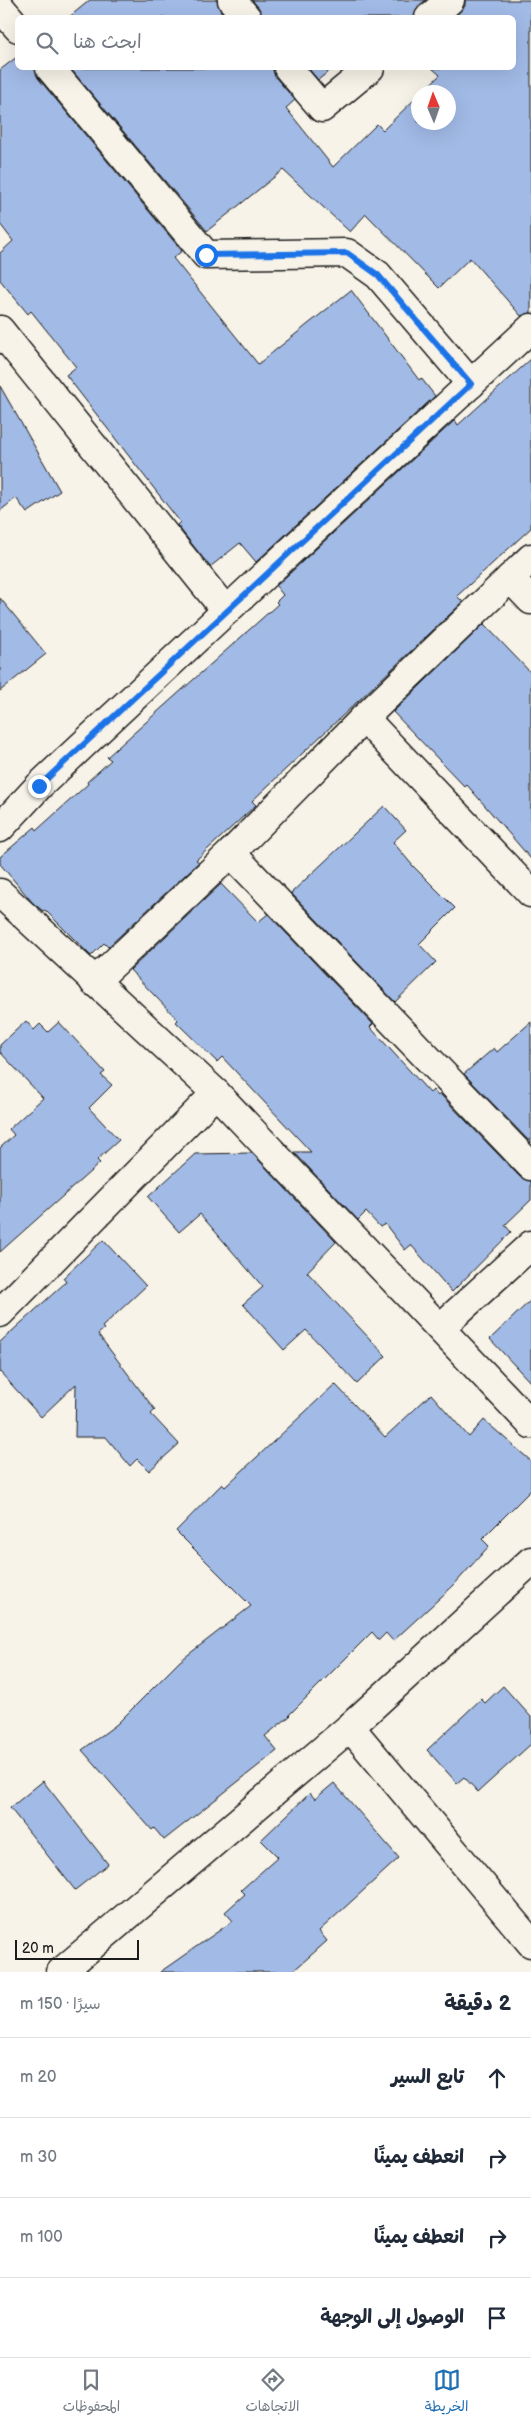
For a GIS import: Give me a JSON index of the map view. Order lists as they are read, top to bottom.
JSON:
{
  "scale_bar": "20 m",
  "north": "top",
  "page": {
    "search": "ابحث هنا",
    "scale": "20 m",
    "heading": ["2 دقيقة", "سيرًا · 150 m"],
    "list": [
      ["تابع السير", "20 m"],
      ["انعطف يمينًا", "30 m"],
      ["انعطف يمينًا", "100 m"],
      "الوصول إلى الوجهة"
    ],
    "nav": ["الخريطة", "الاتجاهات", "المحفوظات"]
  }
}
